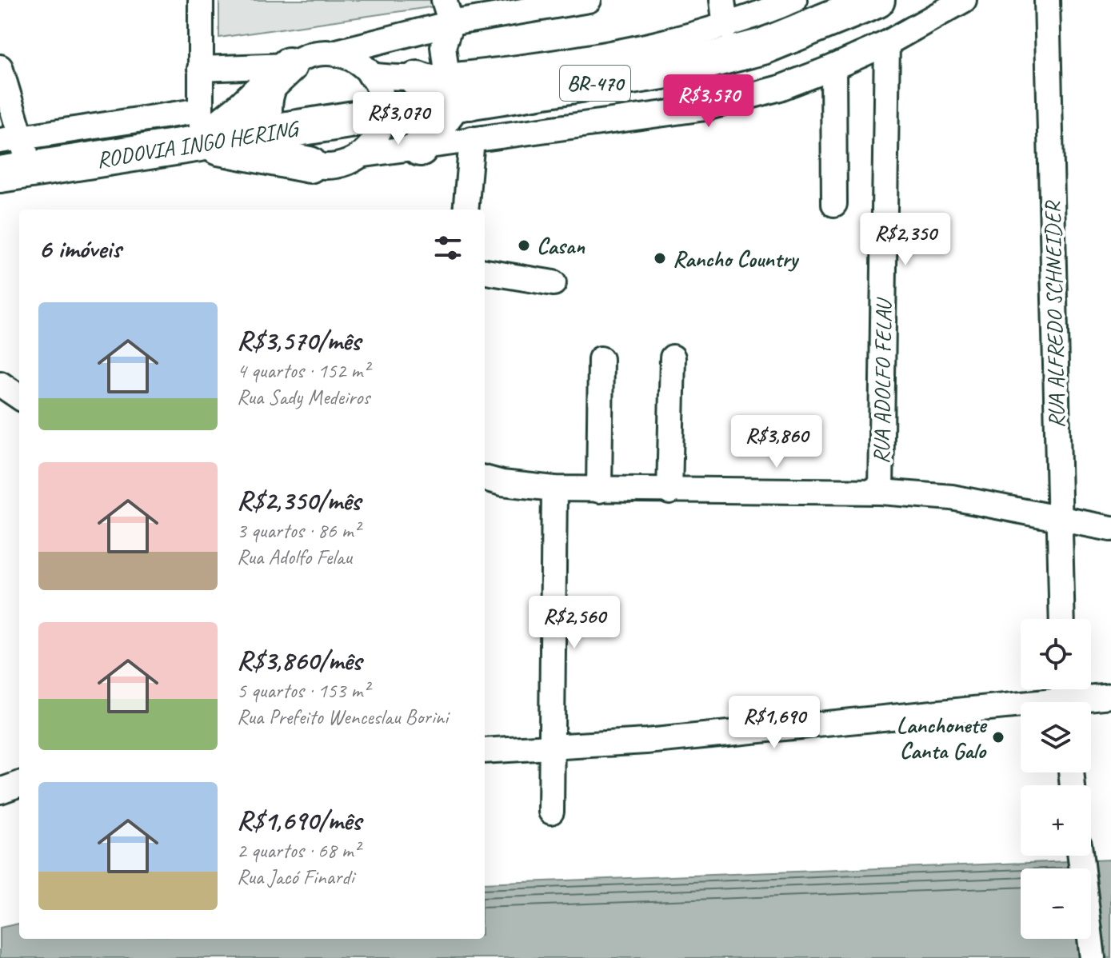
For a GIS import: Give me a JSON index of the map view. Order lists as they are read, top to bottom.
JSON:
{
  "streets": {
    "highway": ["BR-470", "RODOVIA INGO HERING"],
    "street": ["RUA ALFREDO SCHNEIDER", "RUA ADOLFO FELAU"]
  },
  "places": ["Casan", "Rancho Country", "Lanchonete Canta Galo"],
  "page": {
    "price": [
      "R$3,570",
      "R$3,070",
      "R$2,350",
      "R$3,860",
      "R$2,560",
      "R$1,690"
    ],
    "heading": "6 imóveis",
    "list": [
      {
        "name": "R$3,570/mês",
        "note": "4 quartos · 152 m² · Rua Sady Medeiros"
      },
      {
        "name": "R$2,350/mês",
        "note": "3 quartos · 86 m² · Rua Adolfo Felau"
      },
      {
        "name": "R$3,860/mês",
        "note": "5 quartos · 153 m² · Rua Prefeito Wenceslau Borini"
      },
      {
        "name": "R$1,690/mês",
        "note": "2 quartos · 68 m² · Rua Jacó Finardi"
      }
    ],
    "map_buttons": ["+", "−"]
  }
}
